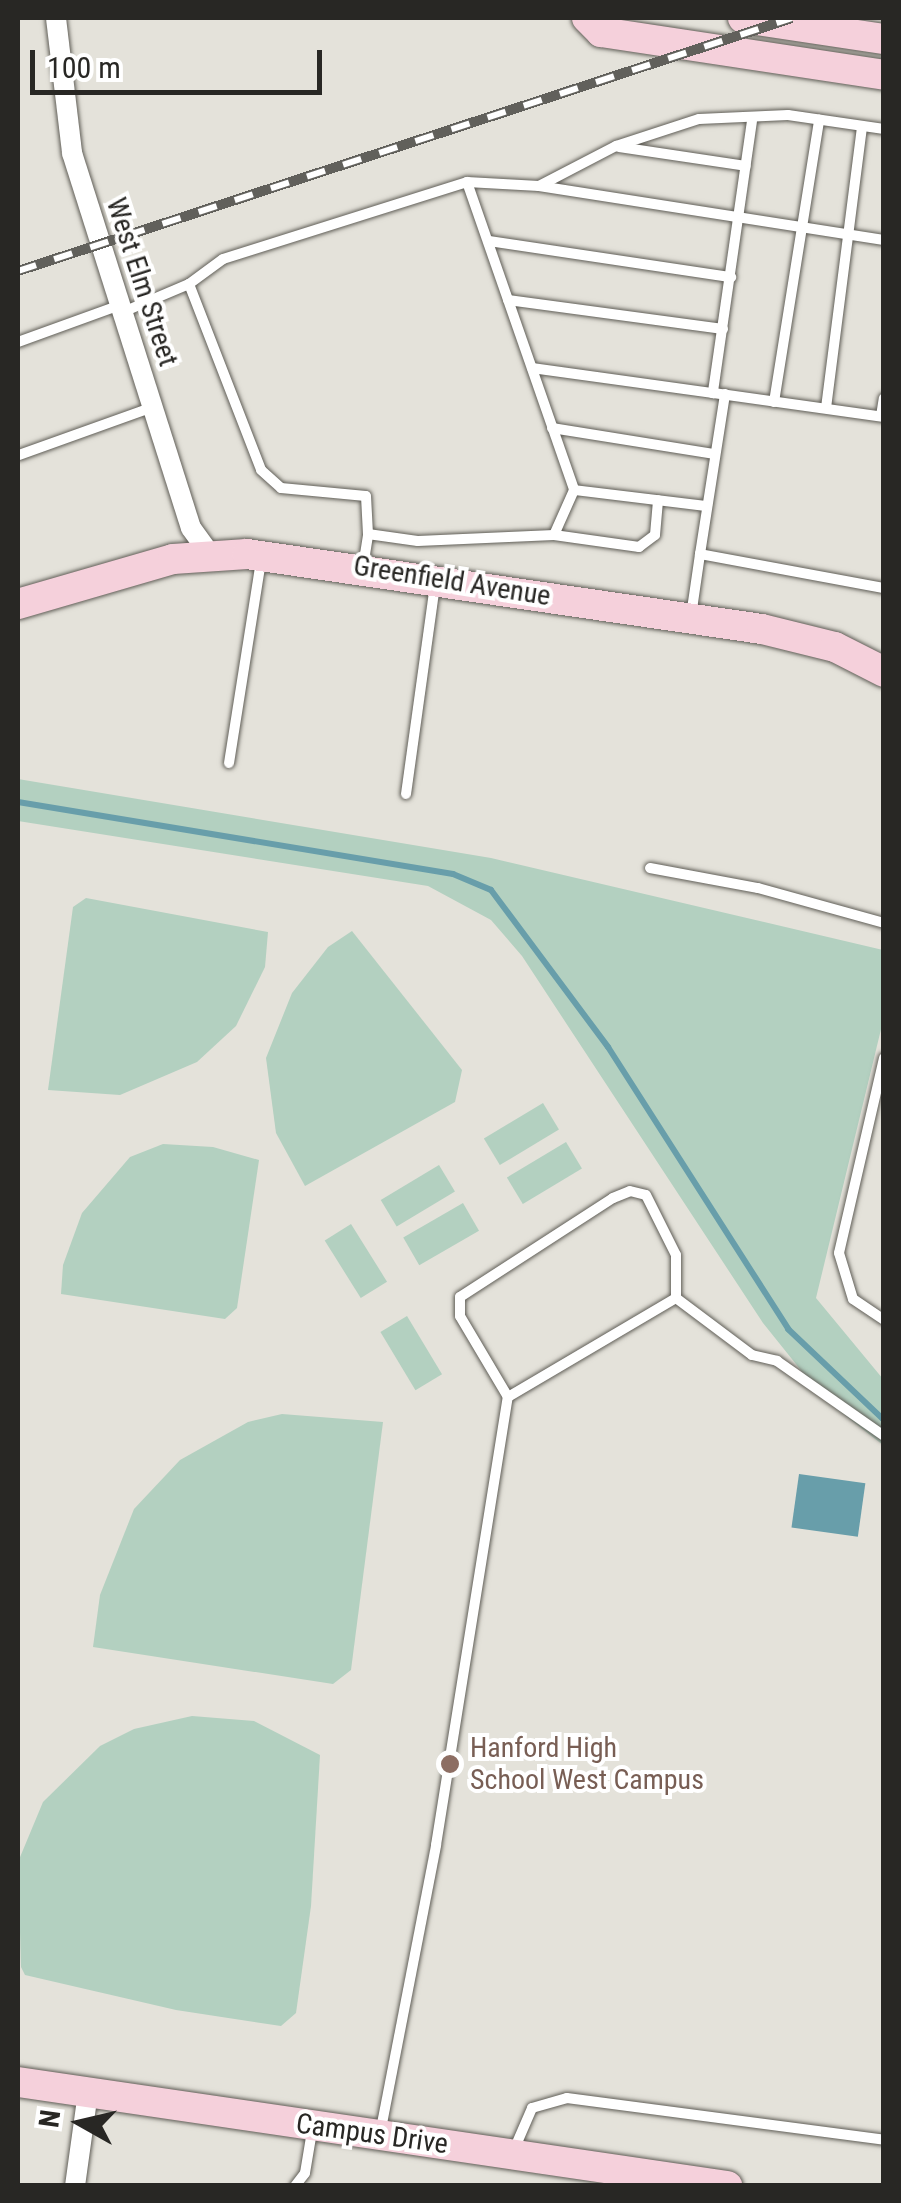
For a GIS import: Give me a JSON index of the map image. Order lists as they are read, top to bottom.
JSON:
{
  "streets": {
    "street": ["West Elm Street", "Greenfield Avenue", "Campus Drive"]
  },
  "crossings": [
    ["West Elm Street", "Greenfield Avenue"]
  ],
  "places": ["Hanford High School West Campus"],
  "scale_bar": "100 m",
  "north": "left"
}
